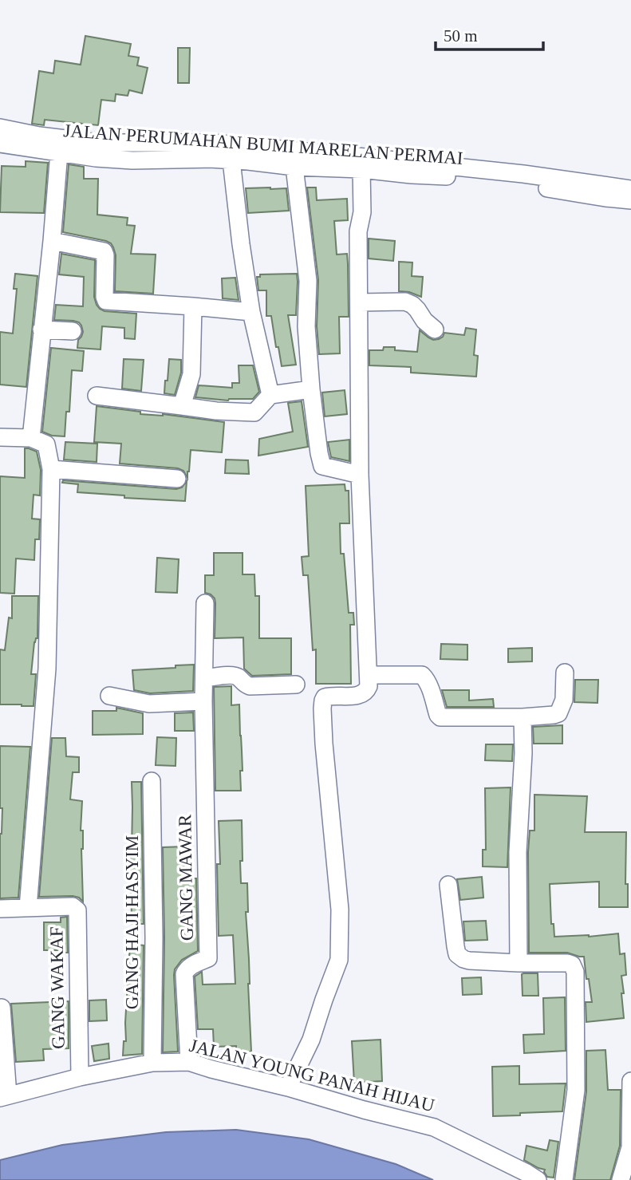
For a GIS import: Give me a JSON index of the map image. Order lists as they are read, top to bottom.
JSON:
{
  "streets": {
    "street": [
      "JALAN PERUMAHAN BUMI MARELAN PERMAI",
      "GANG MAWAR",
      "GANG HAJI HASYIM",
      "GANG WAKAF",
      "JALAN YOUNG PANAH HIJAU"
    ]
  },
  "crossings": [
    ["GANG MAWAR", "JALAN YOUNG PANAH HIJAU"],
    ["GANG HAJI HASYIM", "JALAN YOUNG PANAH HIJAU"],
    ["GANG WAKAF", "JALAN YOUNG PANAH HIJAU"]
  ],
  "scale_bar": "50 m"
}
